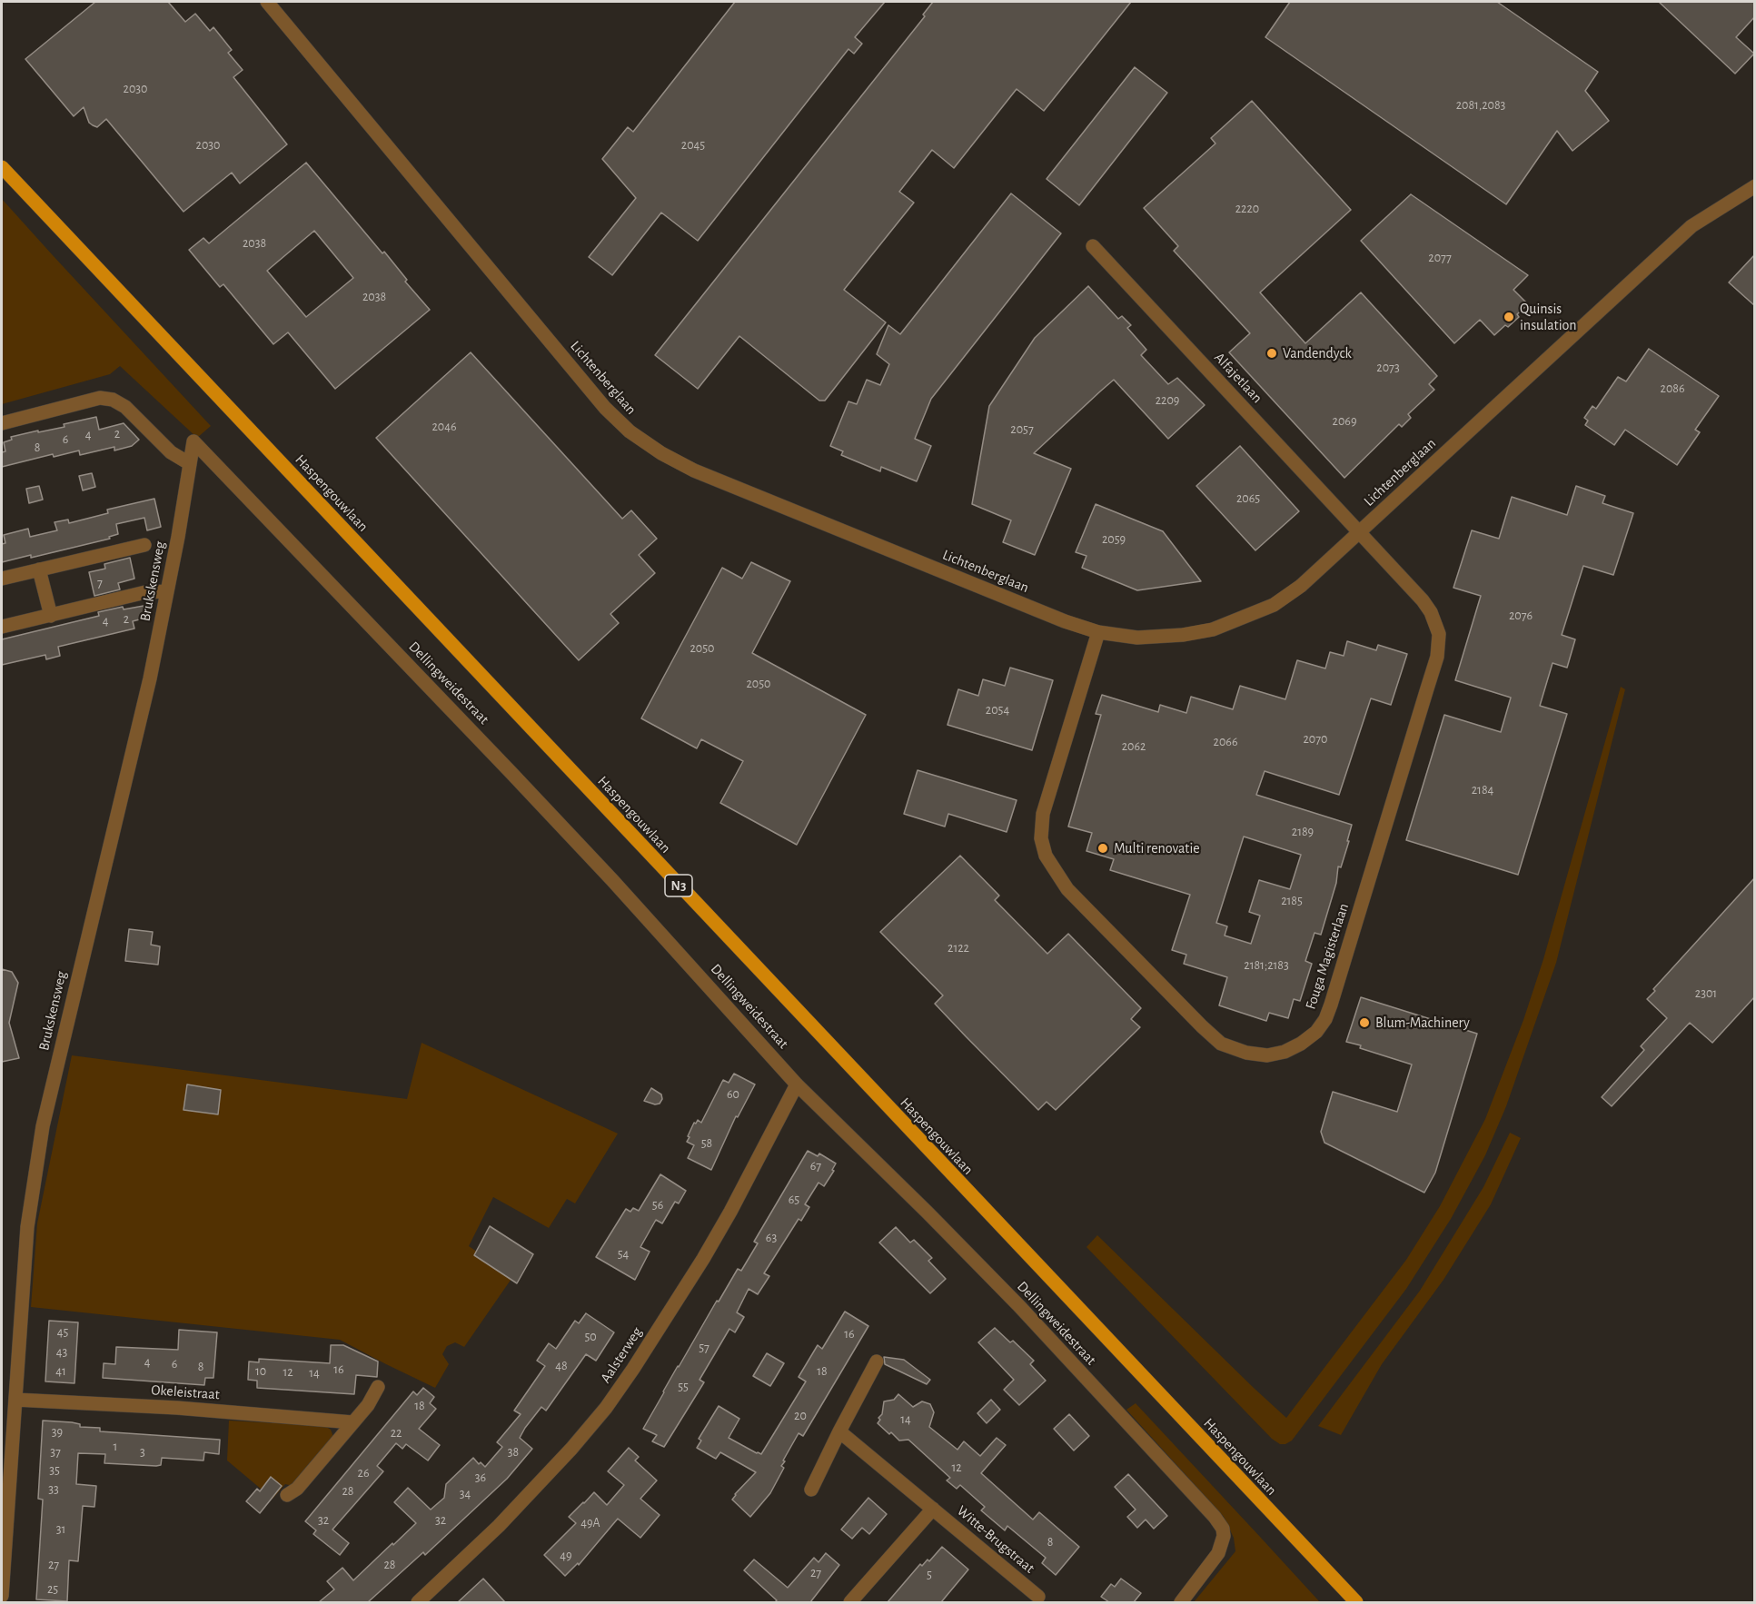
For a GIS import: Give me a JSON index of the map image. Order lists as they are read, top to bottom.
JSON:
{
  "streets": {
    "main road": ["Haspengouwlaan", "N3"],
    "street": [
      "Lichtenberglaan",
      "Alfajetlaan",
      "Brukskensweg",
      "Dellingweidestraat",
      "Fouga Magisterlaan",
      "Aalsterweg",
      "Okeleistraat",
      "Witte-Brugstraat"
    ]
  },
  "crossings": [
    ["Lichtenberglaan", "Alfajetlaan"],
    ["Lichtenberglaan", "Fouga Magisterlaan"],
    ["Alfajetlaan", "Fouga Magisterlaan"],
    ["Brukskensweg", "Dellingweidestraat"],
    ["Brukskensweg", "Okeleistraat"],
    ["Dellingweidestraat", "Aalsterweg"]
  ],
  "places": [
    "Quinsis insulation",
    "Vandendyck",
    "Multi renovatie",
    "Blum-Machinery"
  ],
  "house_numbers": [
    "2030",
    "2081,2083",
    "2030",
    "2045",
    "2220",
    "2038",
    "2077",
    "2038",
    "2073",
    "2086",
    "2209",
    "2069",
    "2046",
    "2057",
    "2",
    "4",
    "6",
    "8",
    "2065",
    "2059",
    "7",
    "2076",
    "2",
    "4",
    "2050",
    "2050",
    "2054",
    "2070",
    "2066",
    "2062",
    "2184",
    "2189",
    "2185",
    "2122",
    "2181;2183",
    "2301",
    "60",
    "58",
    "67",
    "65",
    "56",
    "63",
    "54",
    "45",
    "16",
    "50",
    "57",
    "43",
    "4",
    "6",
    "48",
    "8",
    "16",
    "41",
    "10",
    "18",
    "12",
    "14",
    "55",
    "18",
    "20",
    "14",
    "39",
    "22",
    "1",
    "37",
    "3",
    "38",
    "12",
    "35",
    "26",
    "36",
    "33",
    "28",
    "34",
    "32",
    "32",
    "49A",
    "31",
    "8",
    "49",
    "27",
    "28",
    "27",
    "5",
    "25"
  ]
}
